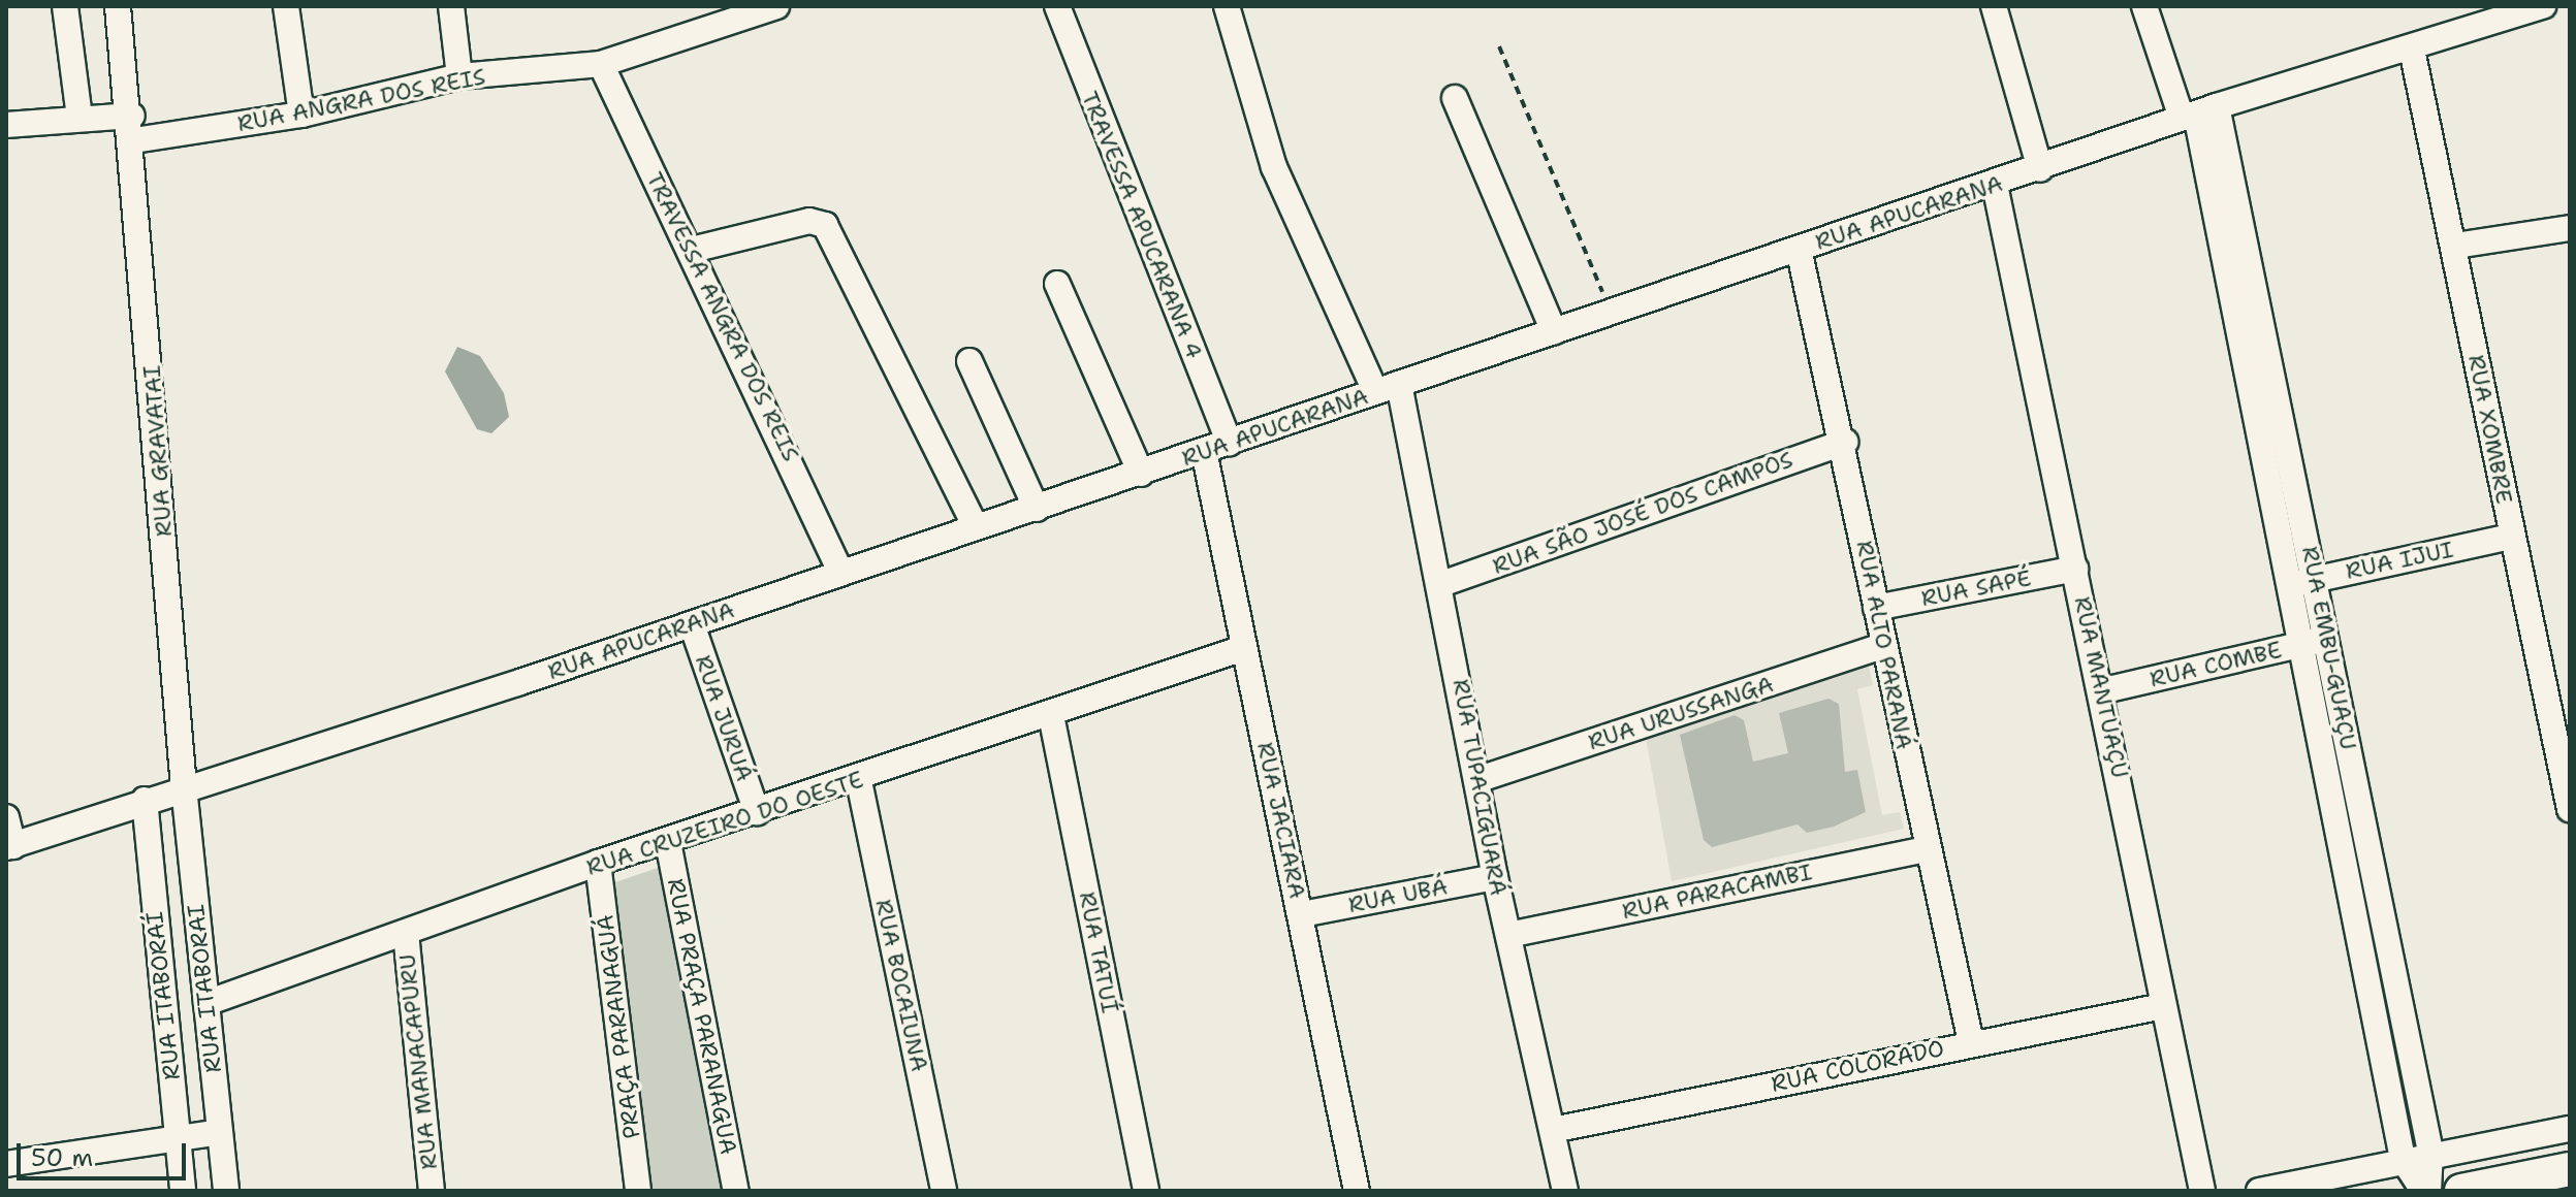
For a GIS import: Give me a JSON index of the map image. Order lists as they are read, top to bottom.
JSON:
{
  "streets": {
    "street": [
      "RUA ANGRA DOS REIS",
      "RUA APUCARANA",
      "TRAVESSA APUCARANA 4",
      "TRAVESSA ANGRA DOS REIS",
      "RUA XOMBRE",
      "RUA GRAVATAI",
      "RUA SÃO JOSÉ DOS CAMPOS",
      "RUA IJUI",
      "RUA SAPÉ",
      "RUA ALTO PARANÁ",
      "RUA EMBU-GUAÇU",
      "RUA COMBE",
      "RUA MANTUAÇU",
      "RUA URUSSANGA",
      "RUA JURUÁ",
      "RUA TUPACIGUARÁ",
      "RUA JACIARA",
      "RUA CRUZEIRO DO OESTE",
      "RUA PARACAMBI",
      "RUA UBÁ",
      "RUA TATUÍ",
      "RUA BOCAIUNA",
      "RUA ITABORAI",
      "RUA ITABORAÍ",
      "RUA PRAÇA PARANAGUA",
      "PRAÇA PARANAGUÁ",
      "RUA MANACAPURU",
      "RUA COLORADO"
    ]
  },
  "crossings": [
    ["RUA ANGRA DOS REIS", "TRAVESSA ANGRA DOS REIS"],
    ["RUA ANGRA DOS REIS", "RUA GRAVATAI"],
    ["RUA APUCARANA", "TRAVESSA APUCARANA 4"],
    ["RUA APUCARANA", "TRAVESSA ANGRA DOS REIS"],
    ["RUA APUCARANA", "RUA XOMBRE"],
    ["RUA APUCARANA", "RUA GRAVATAI"],
    ["RUA APUCARANA", "RUA ALTO PARANÁ"],
    ["RUA APUCARANA", "RUA EMBU-GUAÇU"],
    ["RUA APUCARANA", "RUA MANTUAÇU"],
    ["RUA APUCARANA", "RUA JURUÁ"],
    ["RUA APUCARANA", "RUA TUPACIGUARÁ"],
    ["RUA APUCARANA", "RUA JACIARA"],
    ["RUA APUCARANA", "RUA ITABORAI"],
    ["RUA APUCARANA", "RUA ITABORAÍ"],
    ["RUA XOMBRE", "RUA IJUI"],
    ["RUA GRAVATAI", "RUA ITABORAI"],
    ["RUA SÃO JOSÉ DOS CAMPOS", "RUA ALTO PARANÁ"],
    ["RUA SÃO JOSÉ DOS CAMPOS", "RUA TUPACIGUARÁ"],
    ["RUA IJUI", "RUA EMBU-GUAÇU"],
    ["RUA SAPÉ", "RUA ALTO PARANÁ"],
    ["RUA SAPÉ", "RUA MANTUAÇU"],
    ["RUA ALTO PARANÁ", "RUA URUSSANGA"],
    ["RUA ALTO PARANÁ", "RUA PARACAMBI"],
    ["RUA ALTO PARANÁ", "RUA COLORADO"],
    ["RUA EMBU-GUAÇU", "RUA COMBE"],
    ["RUA COMBE", "RUA MANTUAÇU"],
    ["RUA MANTUAÇU", "RUA COLORADO"],
    ["RUA URUSSANGA", "RUA TUPACIGUARÁ"],
    ["RUA JURUÁ", "RUA CRUZEIRO DO OESTE"],
    ["RUA TUPACIGUARÁ", "RUA PARACAMBI"],
    ["RUA TUPACIGUARÁ", "RUA UBÁ"],
    ["RUA TUPACIGUARÁ", "RUA COLORADO"],
    ["RUA JACIARA", "RUA CRUZEIRO DO OESTE"],
    ["RUA JACIARA", "RUA UBÁ"],
    ["RUA CRUZEIRO DO OESTE", "RUA TATUÍ"],
    ["RUA CRUZEIRO DO OESTE", "RUA BOCAIUNA"],
    ["RUA CRUZEIRO DO OESTE", "RUA ITABORAI"],
    ["RUA CRUZEIRO DO OESTE", "RUA PRAÇA PARANAGUA"],
    ["RUA CRUZEIRO DO OESTE", "PRAÇA PARANAGUÁ"],
    ["RUA CRUZEIRO DO OESTE", "RUA MANACAPURU"]
  ],
  "scale_bar": "50 m"
}
